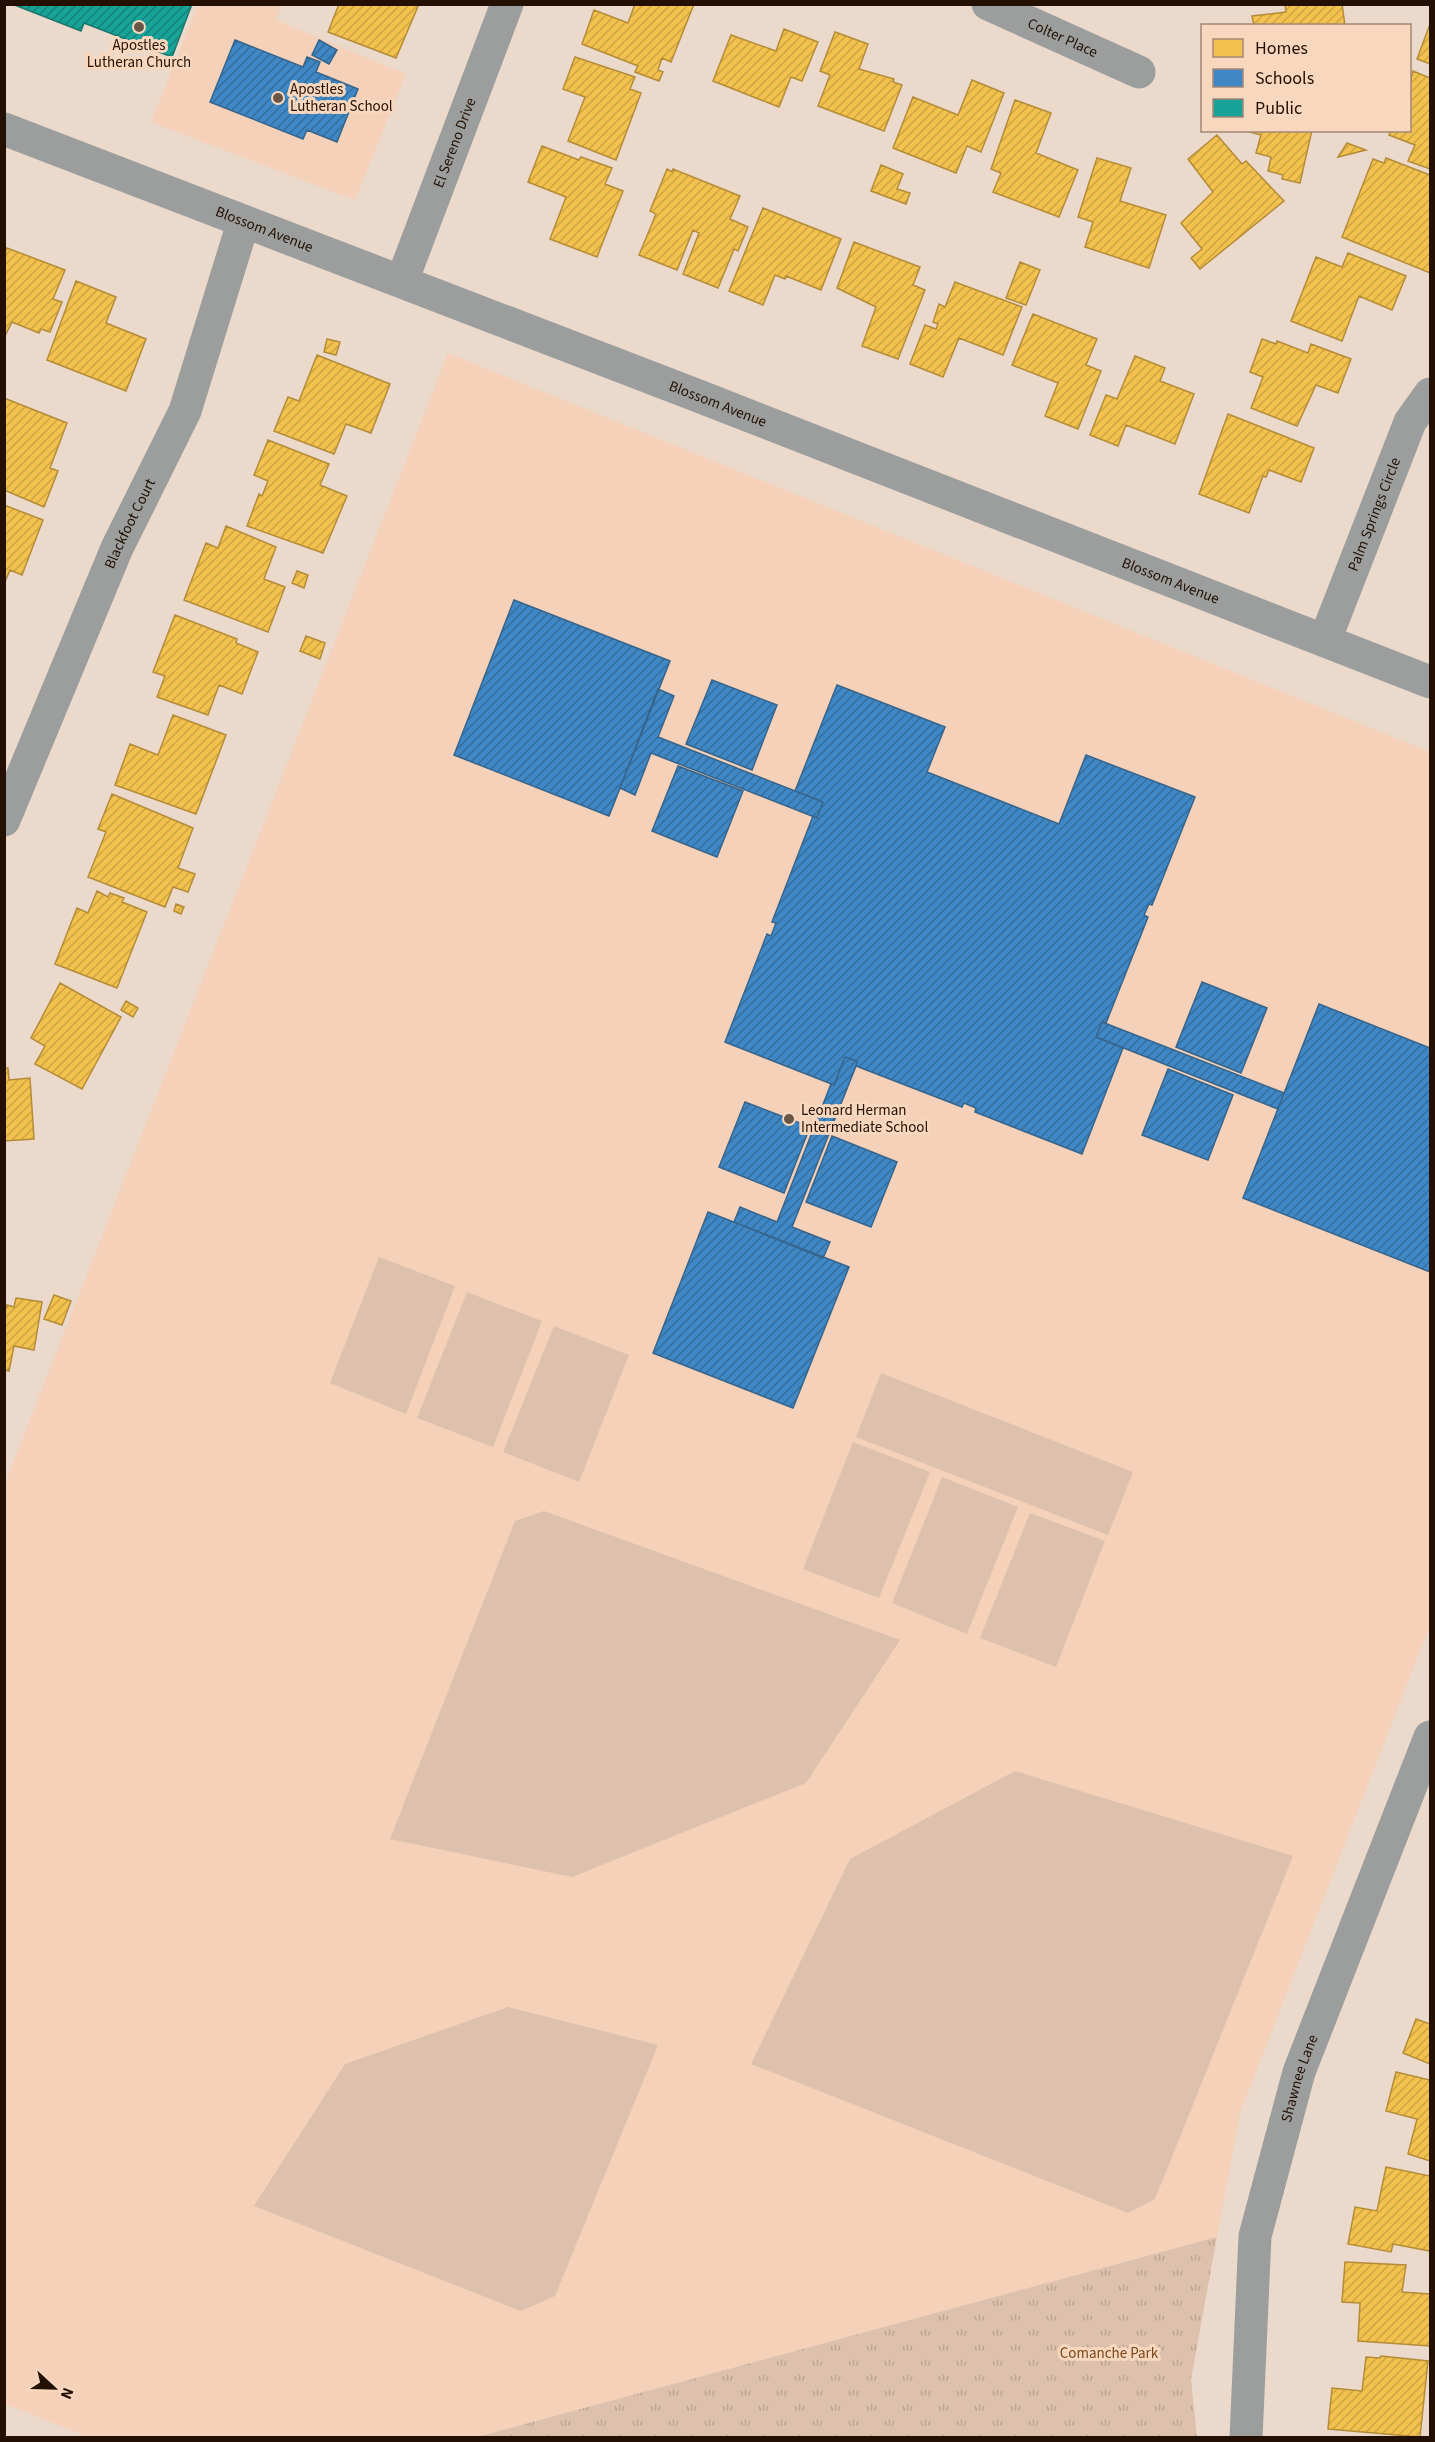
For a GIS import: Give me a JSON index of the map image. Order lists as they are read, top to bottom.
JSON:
{
  "streets": {
    "street": [
      "Colter Place",
      "El Sereno Drive",
      "Blossom Avenue",
      "Palm Springs Circle",
      "Blackfoot Court",
      "Shawnee Lane"
    ]
  },
  "crossings": [
    ["El Sereno Drive", "Blossom Avenue"],
    ["Blossom Avenue", "Palm Springs Circle"],
    ["Blossom Avenue", "Blackfoot Court"]
  ],
  "parks": ["Comanche Park"],
  "places": ["Apostles Lutheran Church", "Apostles Lutheran School", "Leonard Herman Intermediate School"],
  "legend": ["Homes", "Schools", "Public"],
  "north": "right"
}
